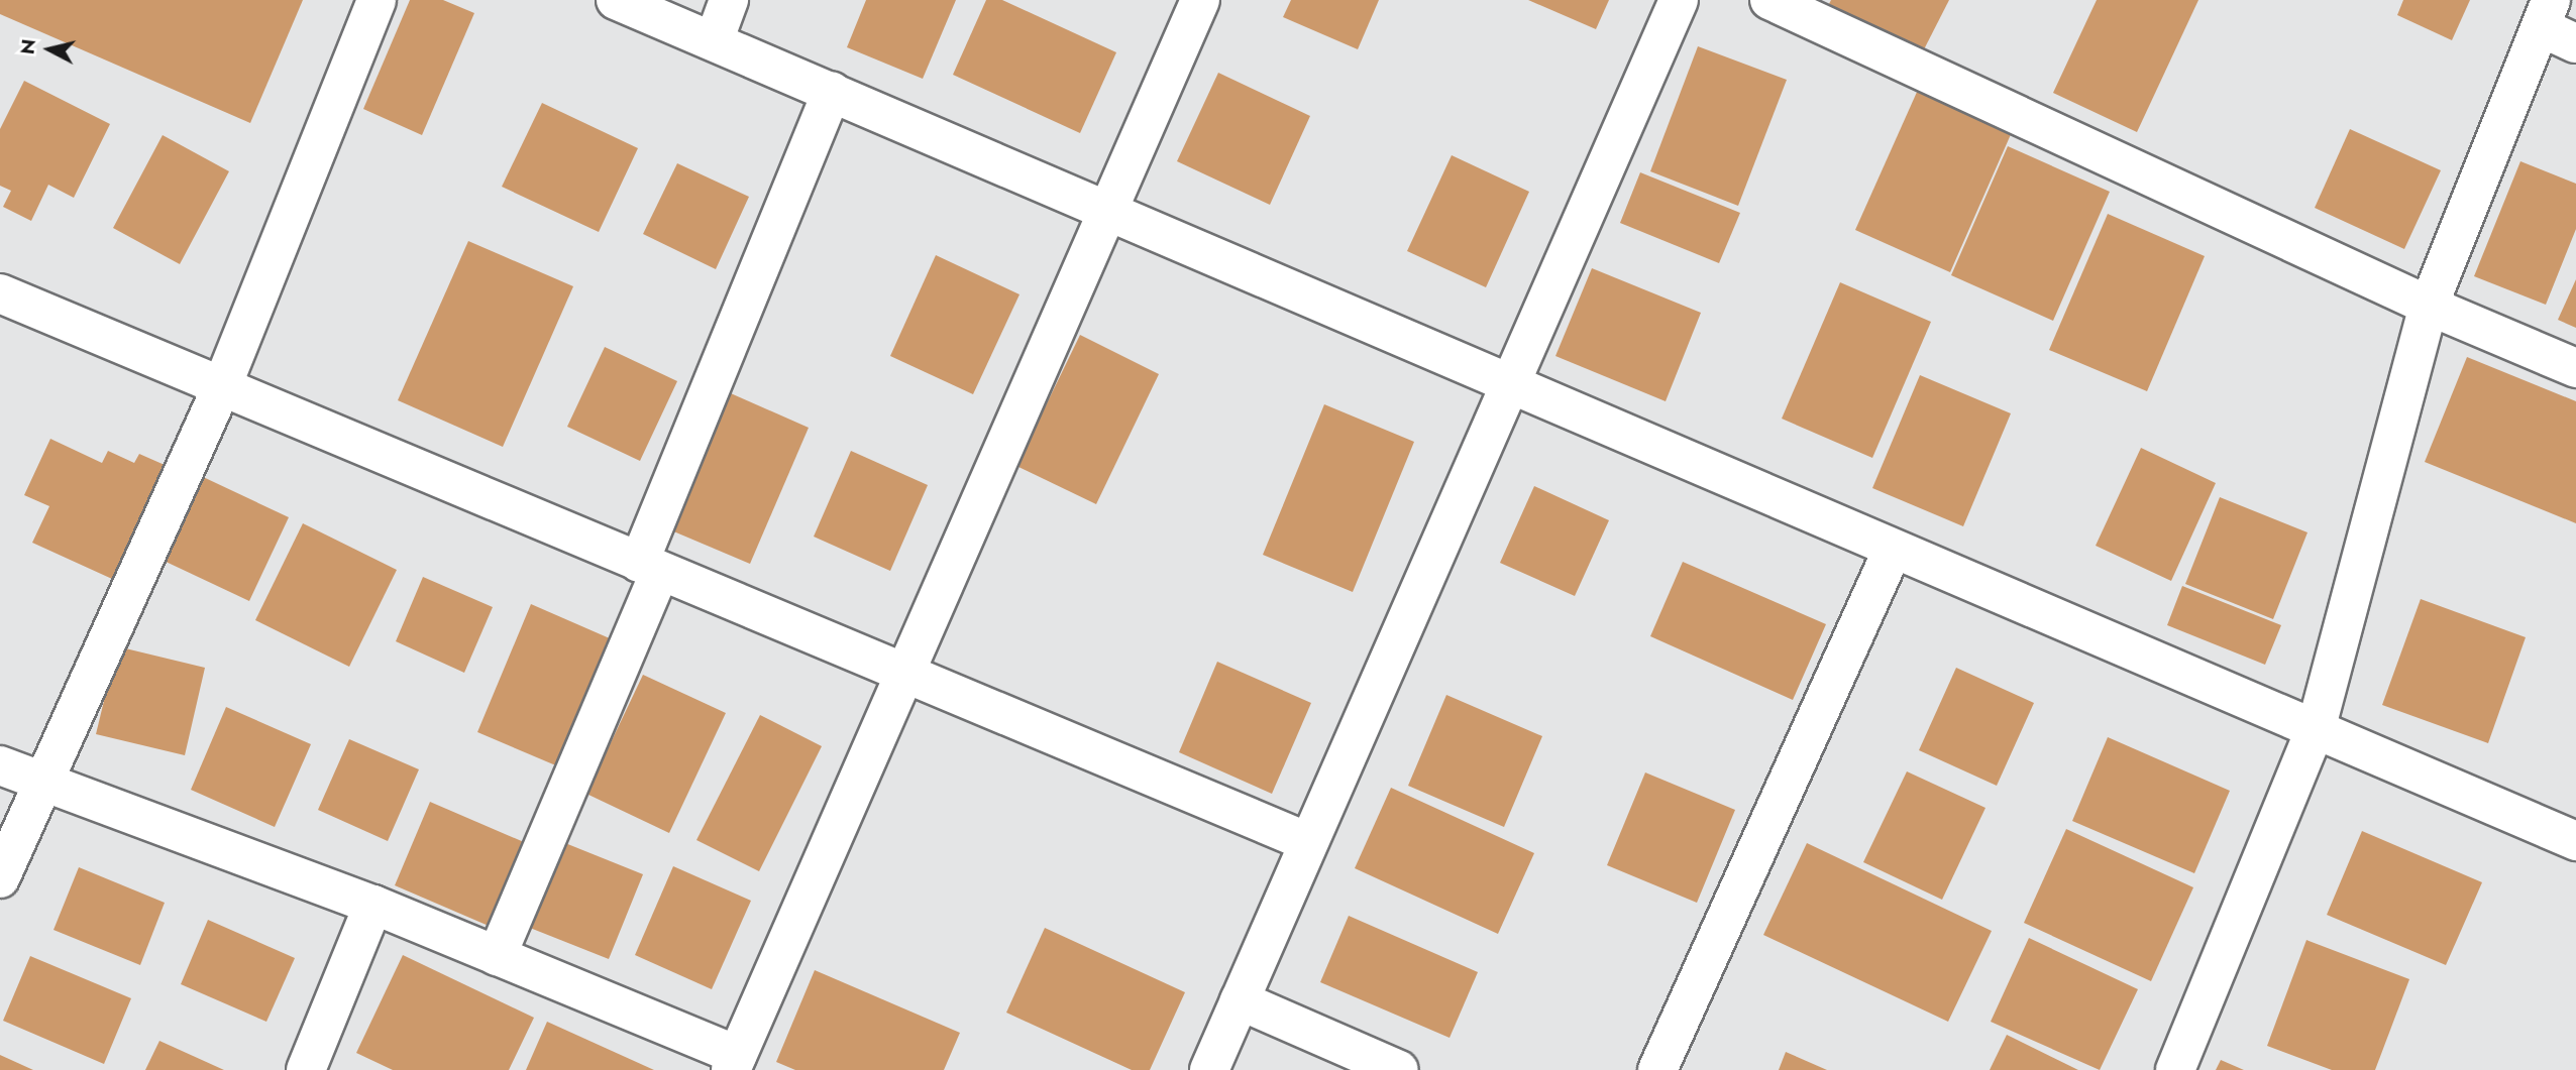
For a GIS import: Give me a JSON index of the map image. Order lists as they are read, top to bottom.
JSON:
{
  "north": "left"
}
